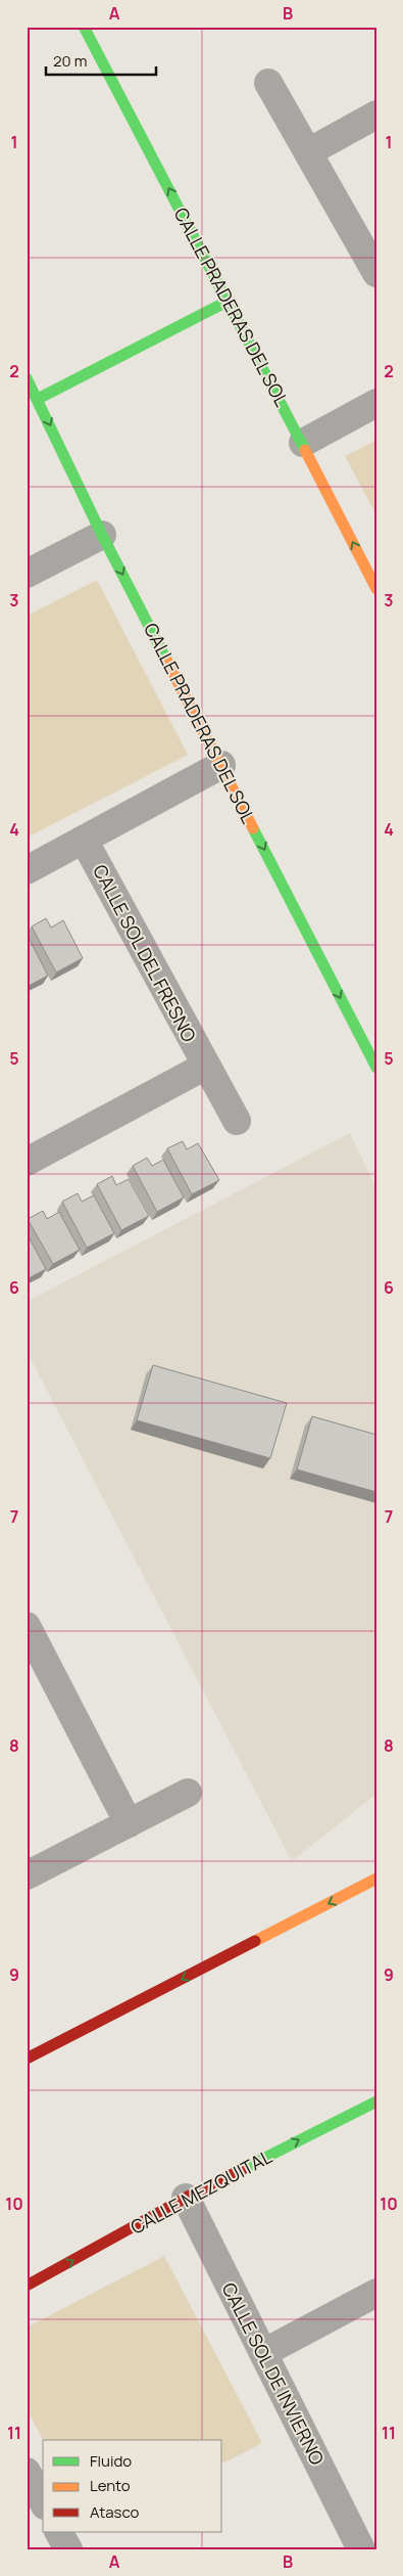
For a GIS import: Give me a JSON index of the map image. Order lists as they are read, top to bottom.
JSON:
{
  "streets": {
    "street": [
      "CALLE PRADERAS DEL SOL",
      "CALLE SOL DEL FRESNO",
      "CALLE MEZQUITAL",
      "CALLE SOL DE INVIERNO"
    ]
  },
  "crossings": [
    ["CALLE MEZQUITAL", "CALLE SOL DE INVIERNO"]
  ],
  "one_way": ["CALLE MEZQUITAL"],
  "legend": ["Fluido", "Lento", "Atasco"],
  "scale_bar": "20 m",
  "grid": {
    "columns": ["A", "B"],
    "rows": [
      "1",
      "2",
      "3",
      "4",
      "5",
      "6",
      "7",
      "8",
      "9",
      "10",
      "11"
    ]
  }
}
